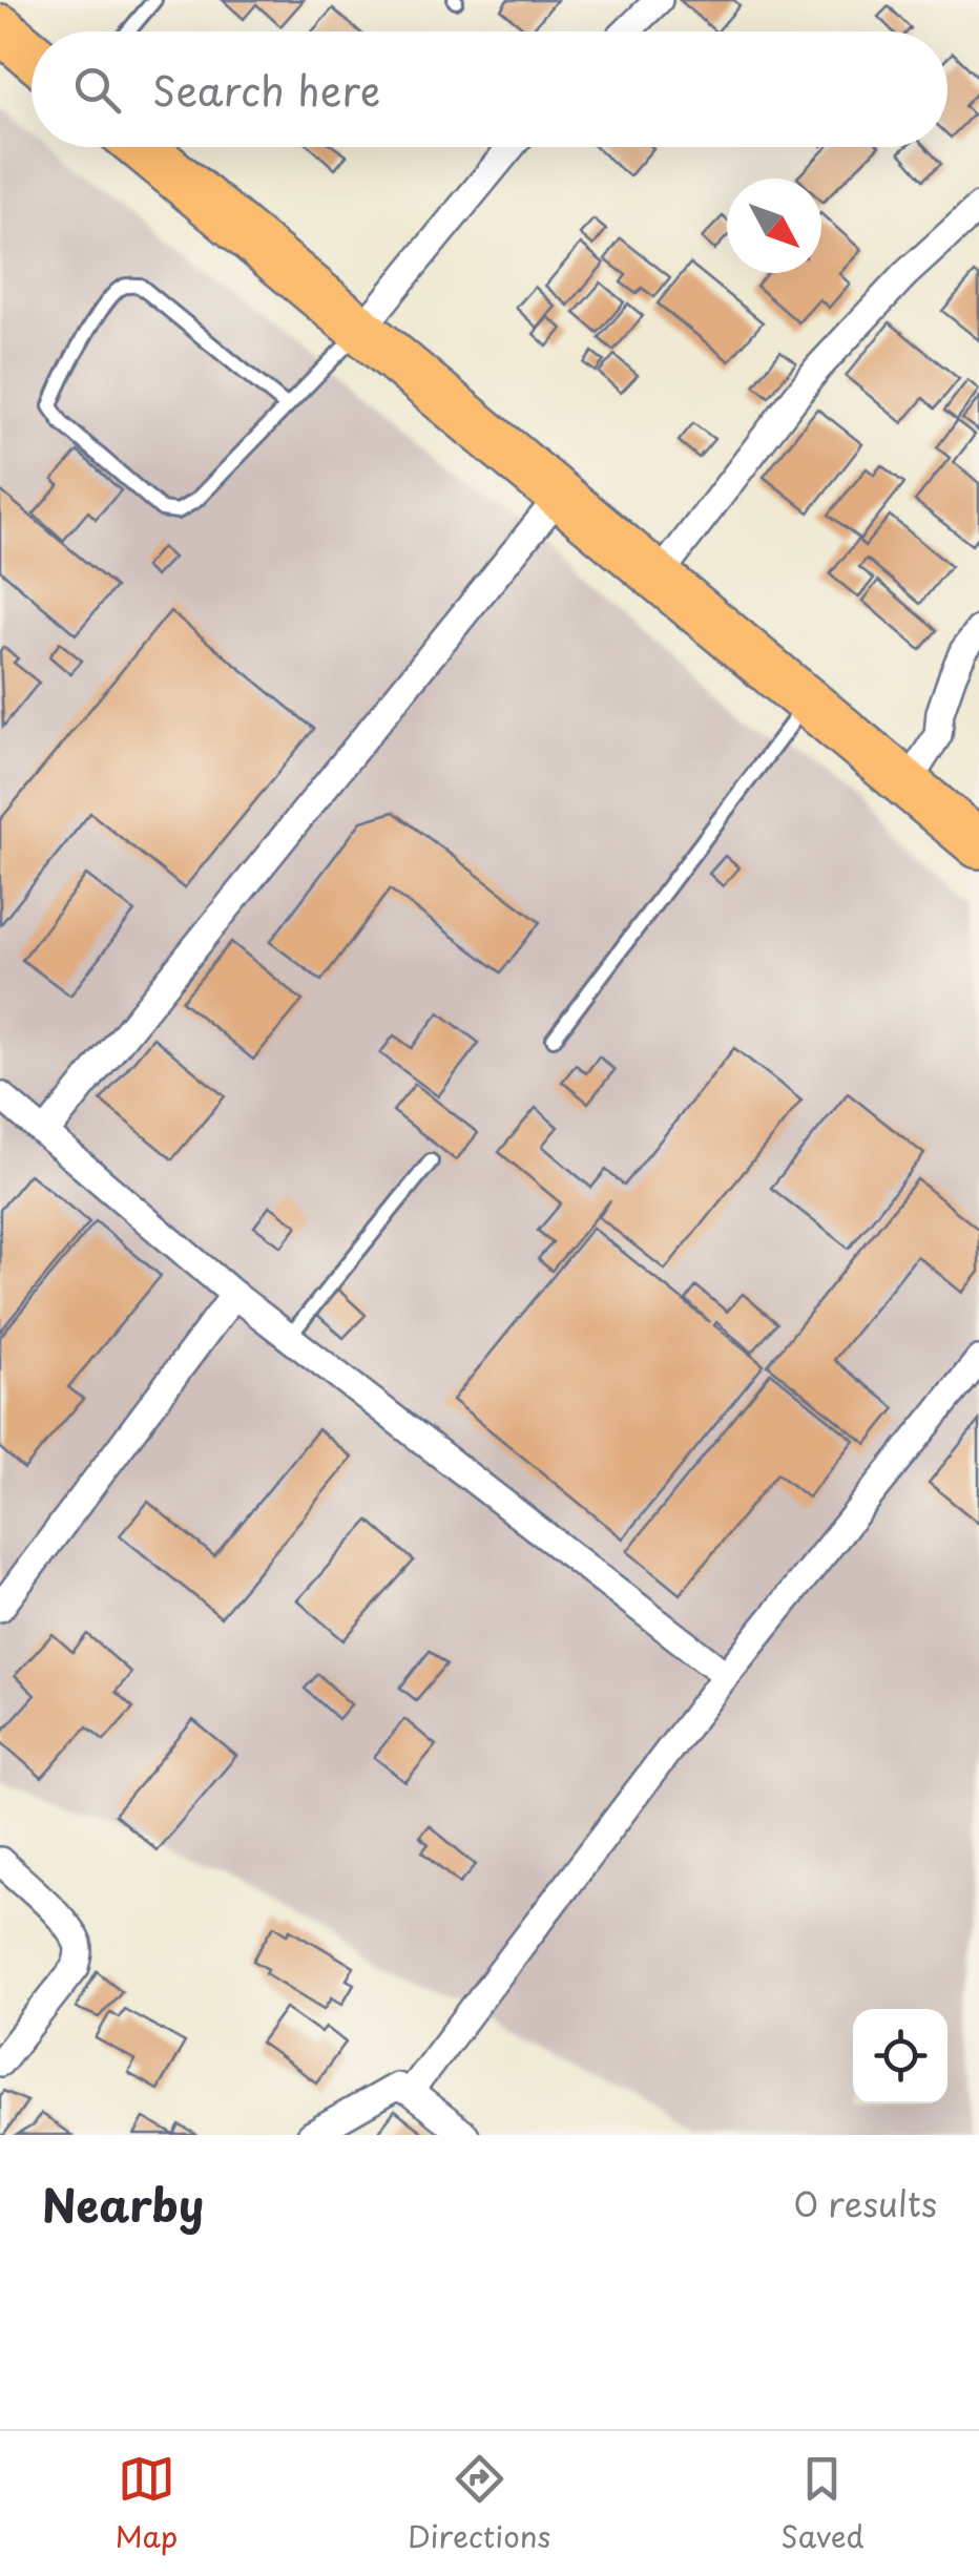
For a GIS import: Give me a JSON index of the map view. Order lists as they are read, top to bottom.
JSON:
{
  "north": "bottom right",
  "page": {
    "search": "Search here",
    "heading": ["Nearby", "0 results"],
    "nav": ["Map", "Directions", "Saved"]
  }
}
